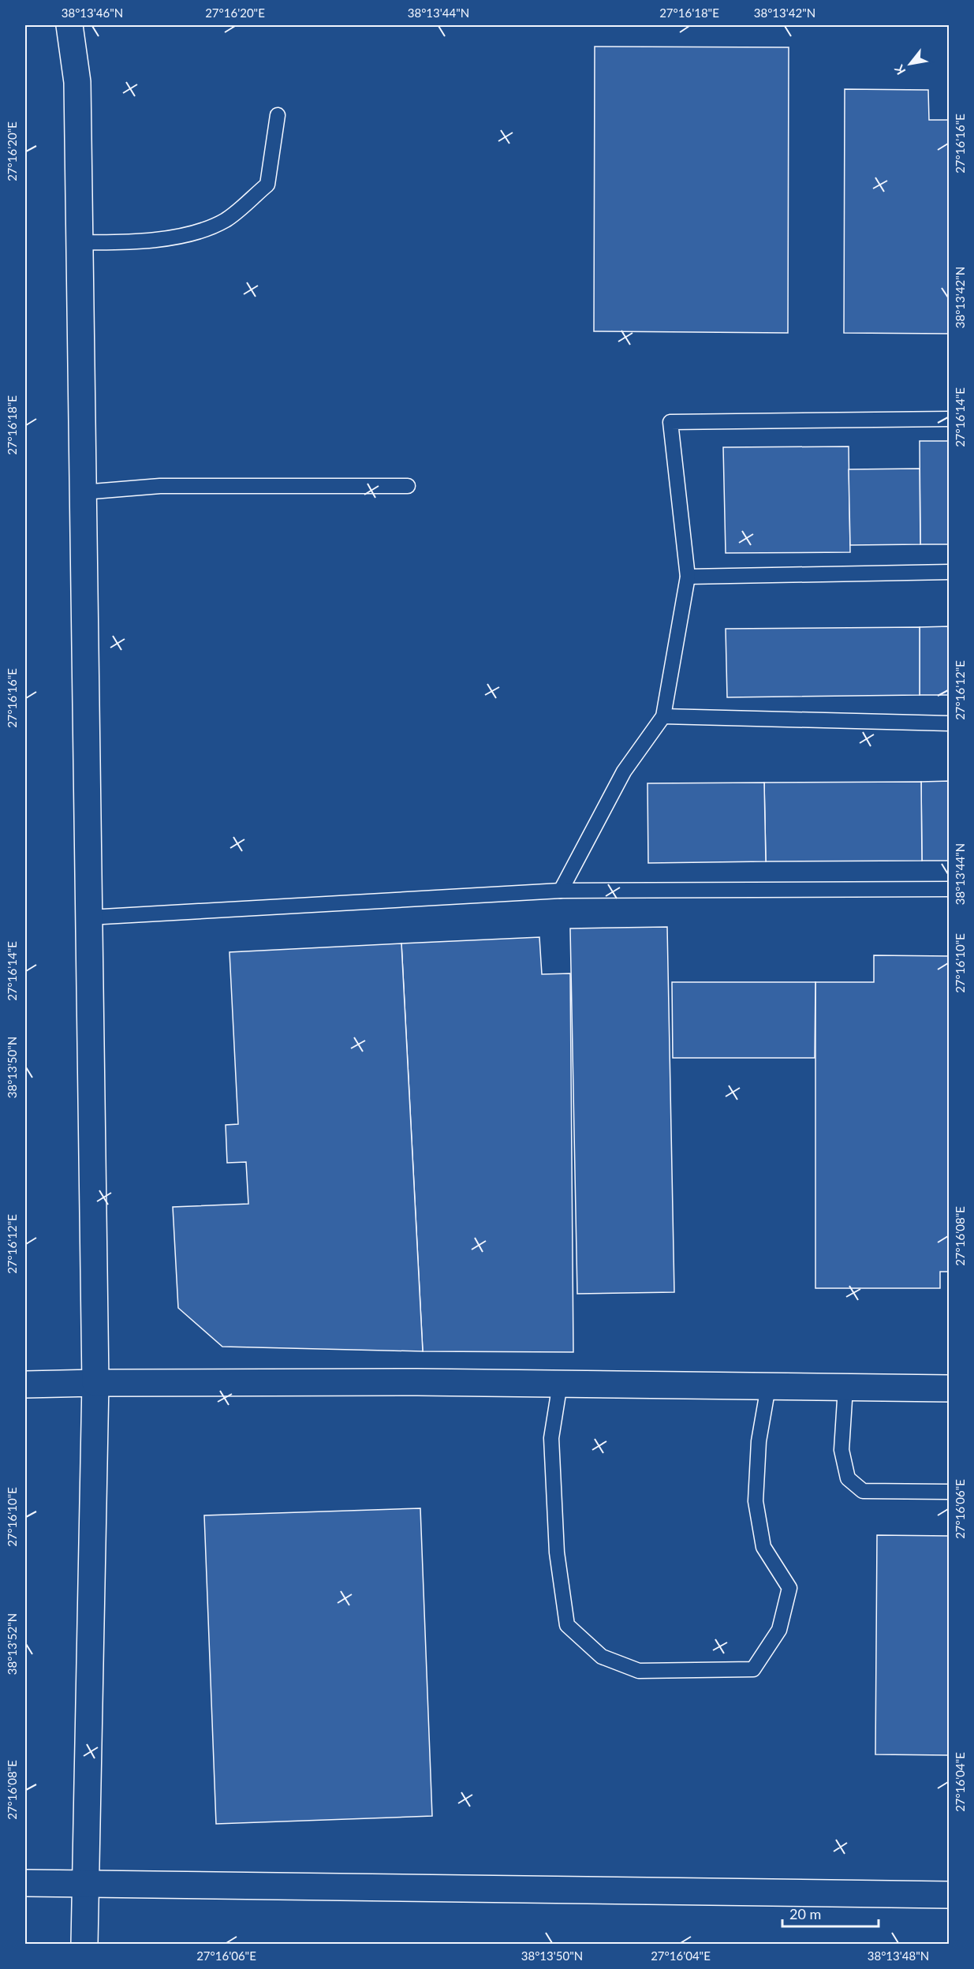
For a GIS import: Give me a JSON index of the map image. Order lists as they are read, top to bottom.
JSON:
{
  "scale_bar": "20 m",
  "north": "bottom left",
  "coordinates": [
    "38°13'46\"N",
    "27°16'20\"E",
    "38°13'44\"N",
    "27°16'18\"E",
    "38°13'42\"N",
    "27°16'16\"E",
    "27°16'14\"E",
    "27°16'12\"E",
    "27°16'10\"E",
    "38°13'50\"N",
    "27°16'08\"E",
    "27°16'06\"E",
    "38°13'52\"N",
    "27°16'04\"E",
    "38°13'48\"N"
  ]
}
